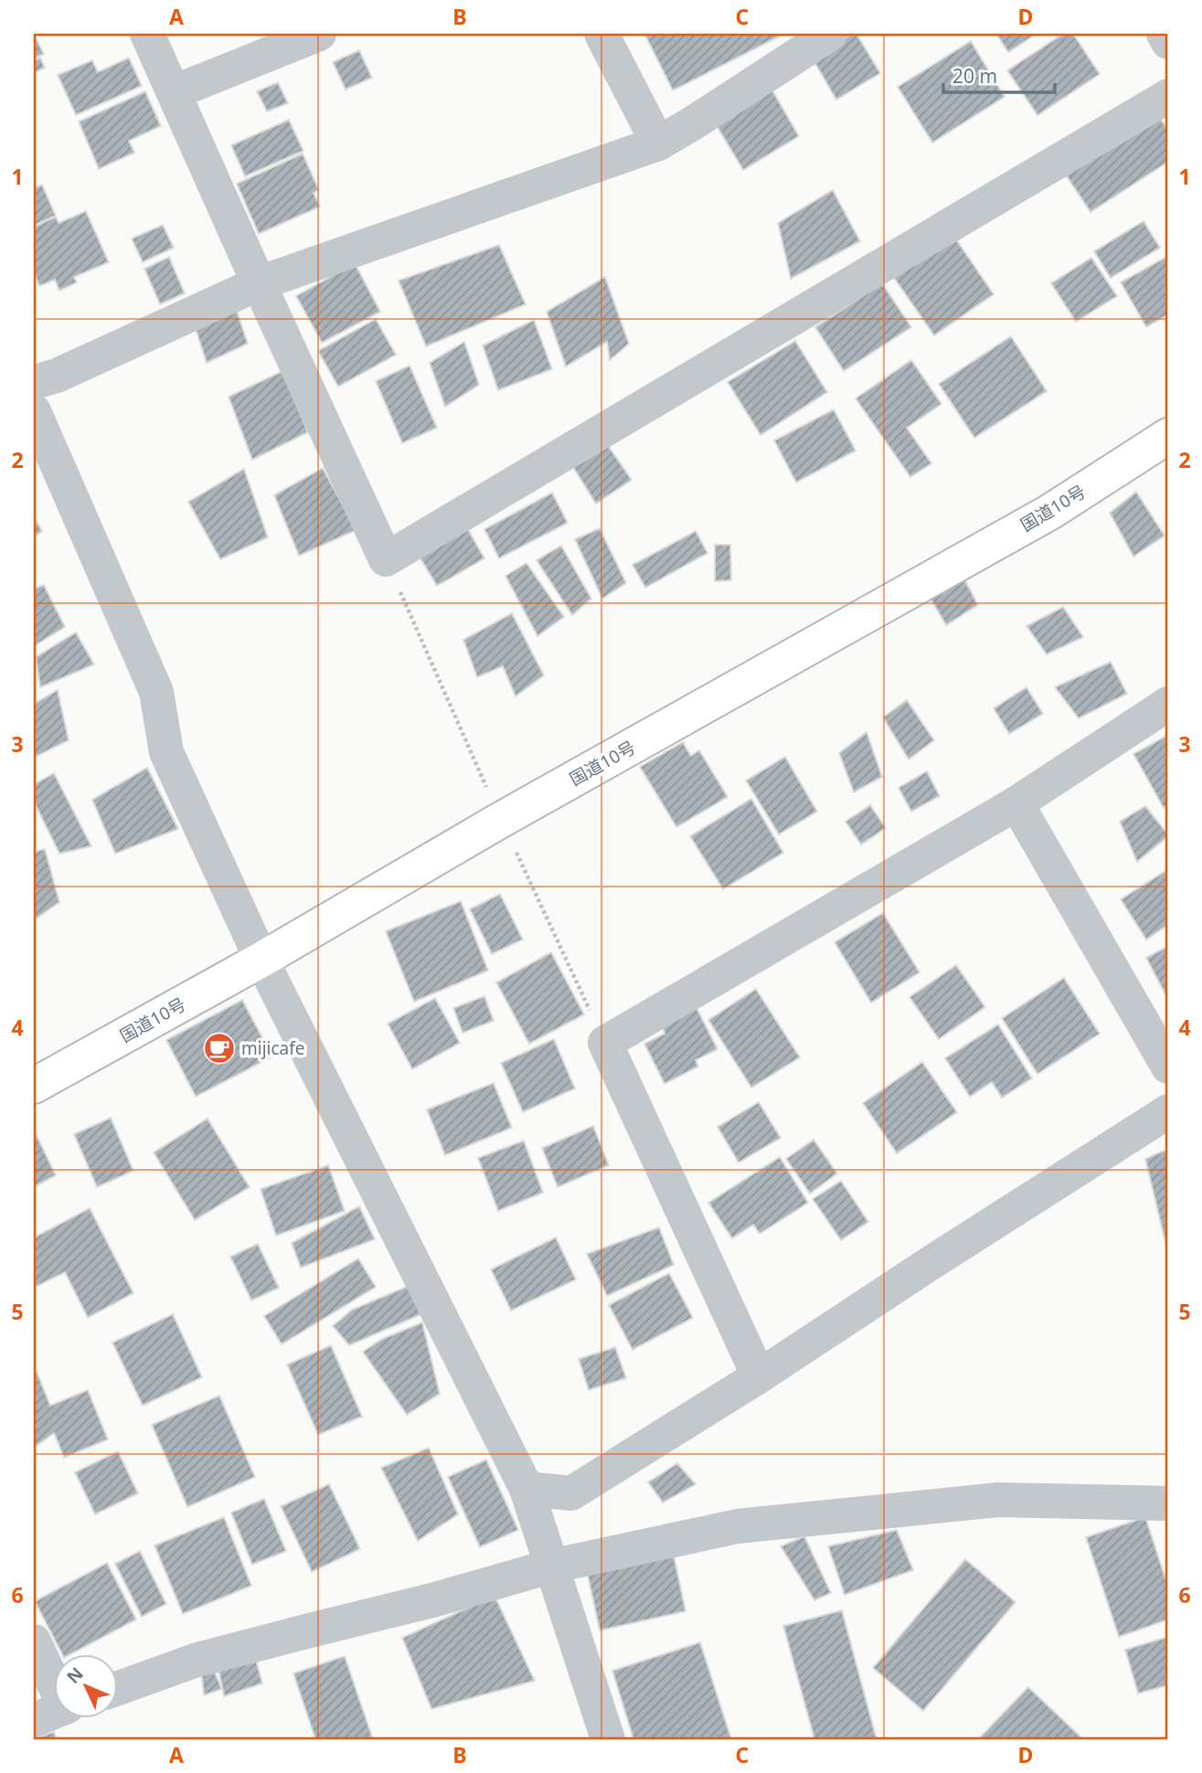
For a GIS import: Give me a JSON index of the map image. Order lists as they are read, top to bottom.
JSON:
{
  "streets": {
    "highway": ["国道10号"]
  },
  "places": {
    "cafe": ["mijicafe"]
  },
  "scale_bar": "20 m",
  "north": "top left",
  "grid": {
    "columns": [
      "A",
      "B",
      "C",
      "D"
    ],
    "rows": [
      "1",
      "2",
      "3",
      "4",
      "5",
      "6"
    ]
  }
}
